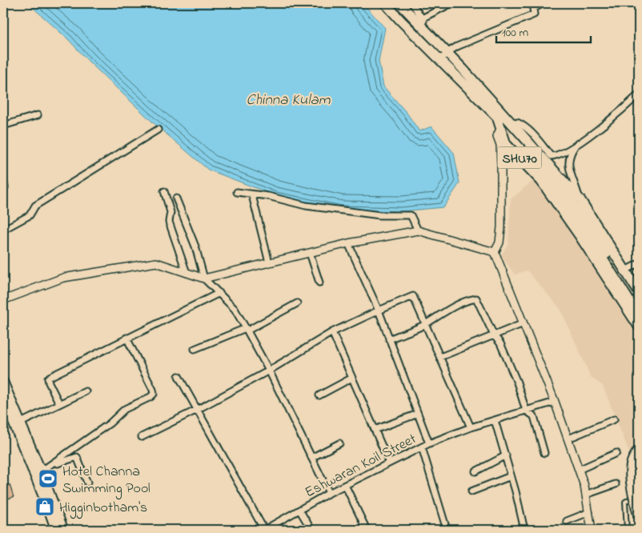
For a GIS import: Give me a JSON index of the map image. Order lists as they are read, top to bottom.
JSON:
{
  "streets": {
    "main road": ["SHU70"],
    "street": ["Eshwaran Koil Street"]
  },
  "water": ["Chinna Kulam"],
  "places": {
    "sports": ["Hotel Channa Swimming Pool"],
    "shop": ["Higginbotham's"]
  },
  "scale_bar": "100 m"
}
